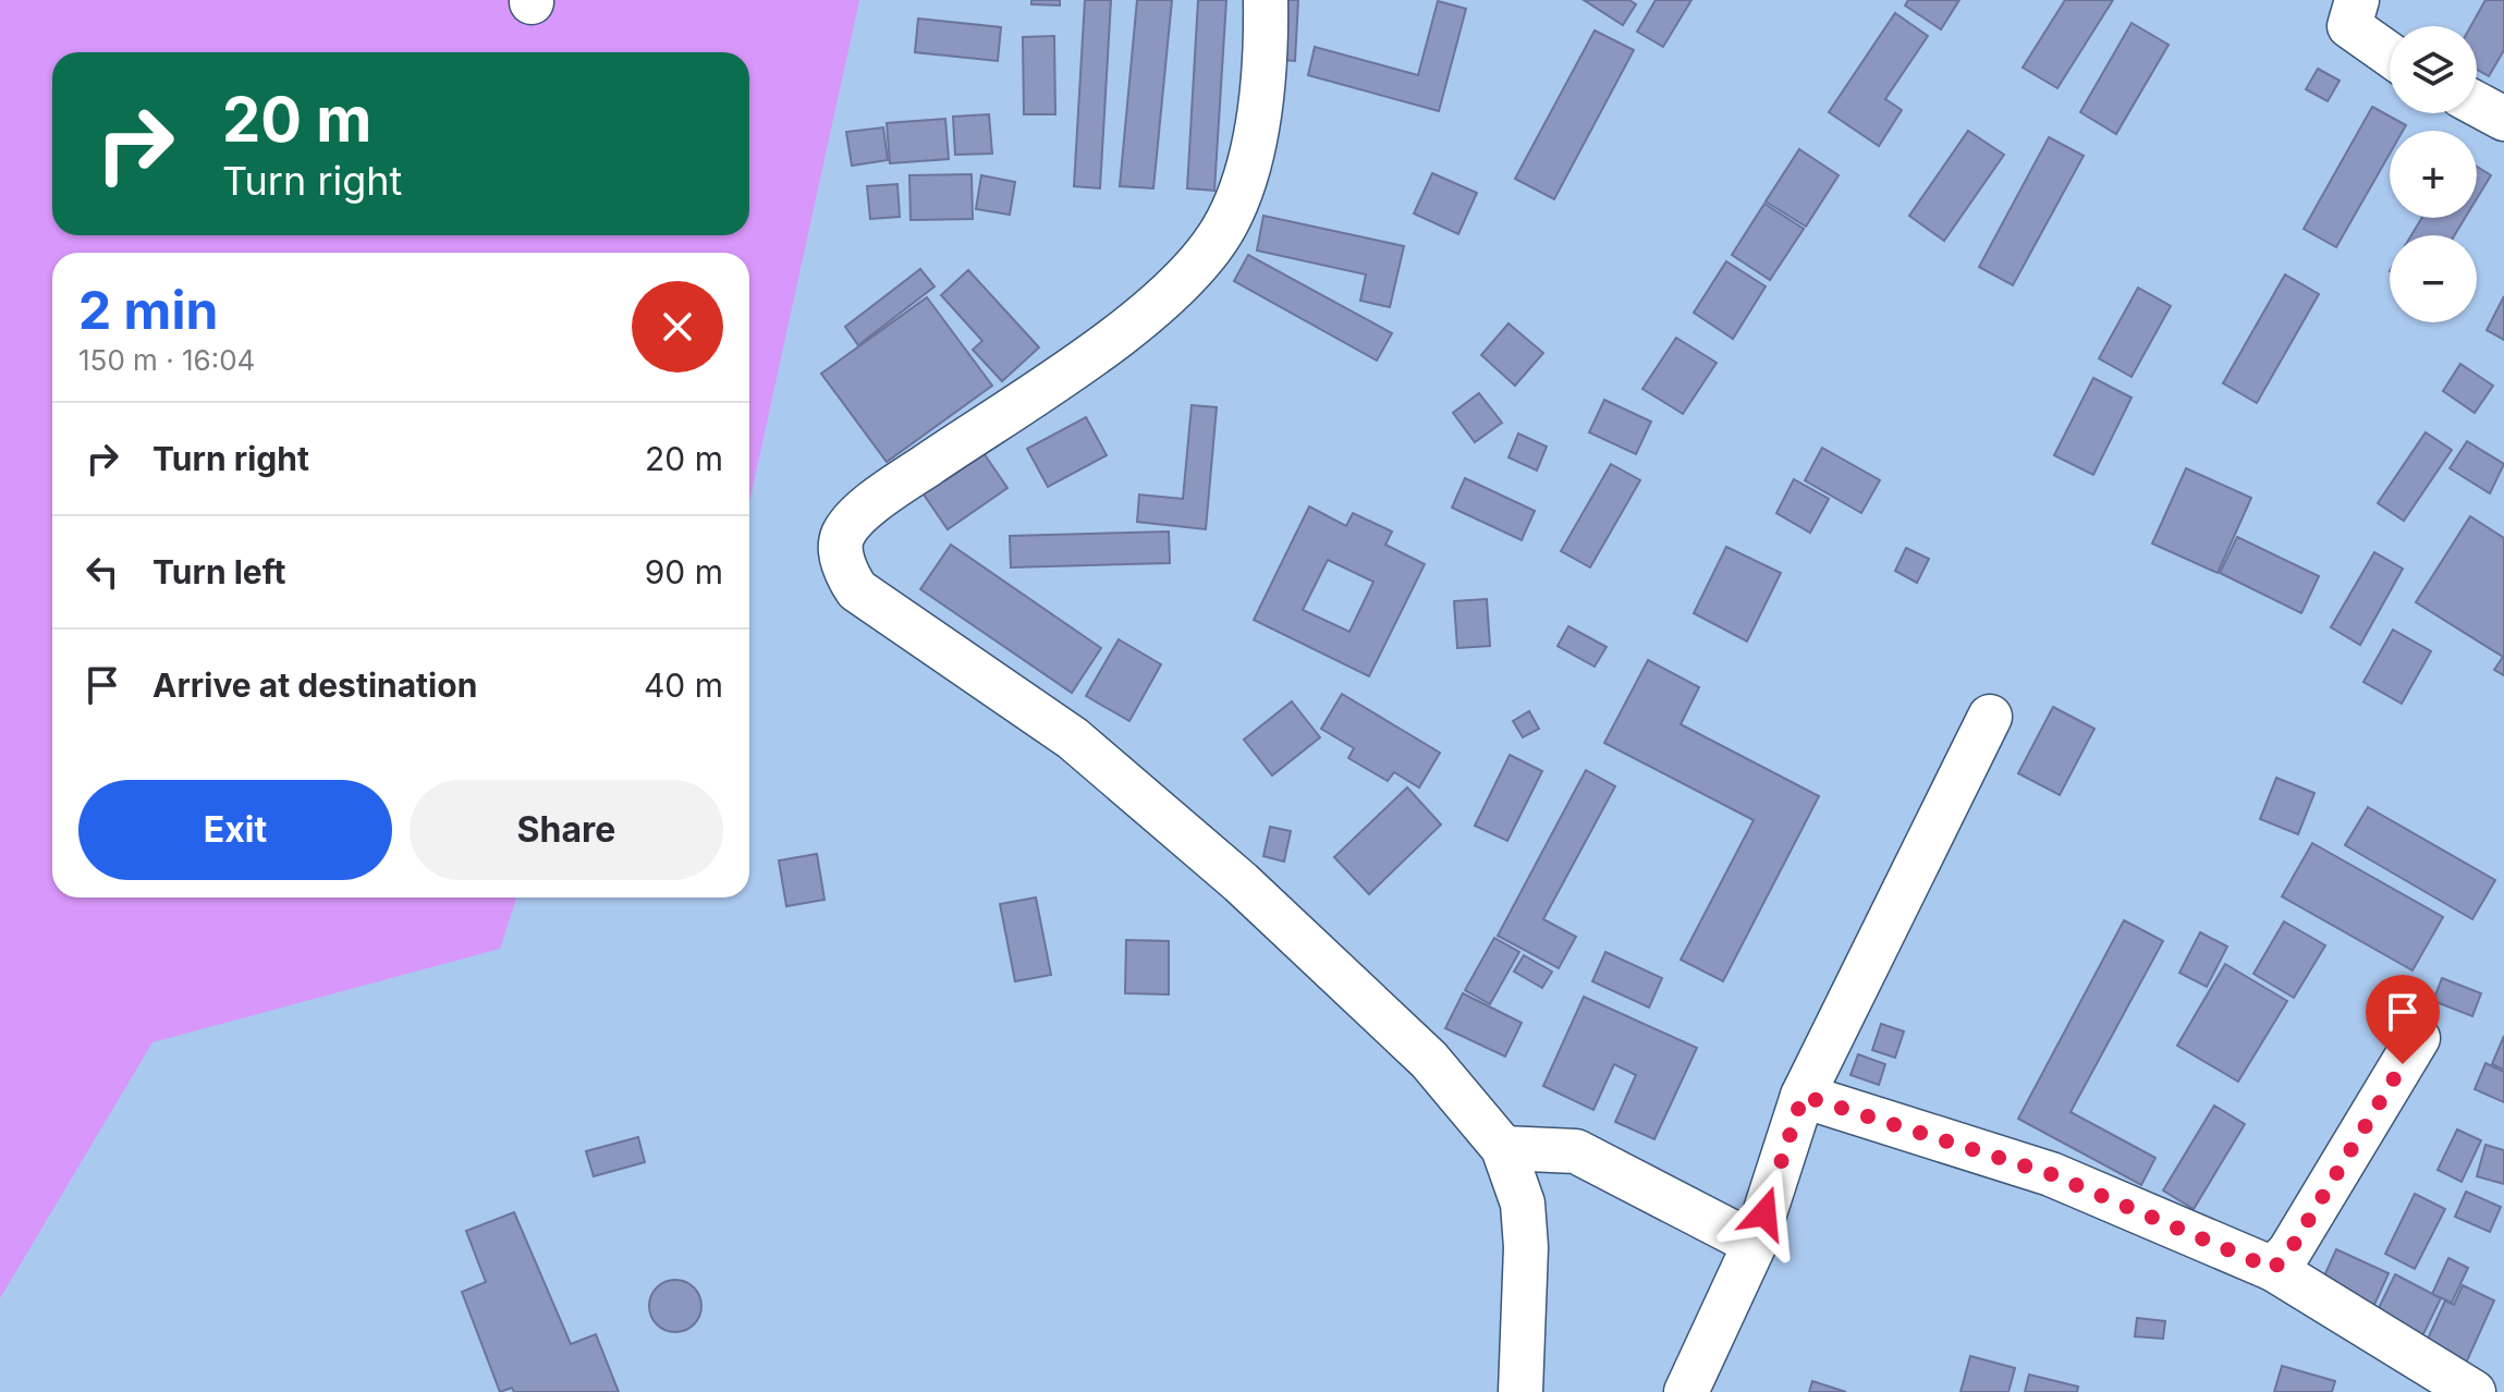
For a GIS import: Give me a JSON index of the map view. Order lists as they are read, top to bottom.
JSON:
{
  "page": {
    "map_buttons": ["+", "−"],
    "turn": ["20 m", "Turn right"],
    "heading": ["2 min", "150 m · 16:04"],
    "list": [
      {
        "name": "Turn right",
        "value": "20 m"
      },
      {
        "name": "Turn left",
        "value": "90 m"
      },
      {
        "name": "Arrive at destination",
        "value": "40 m"
      }
    ],
    "buttons": ["Exit", "Share"]
  }
}
